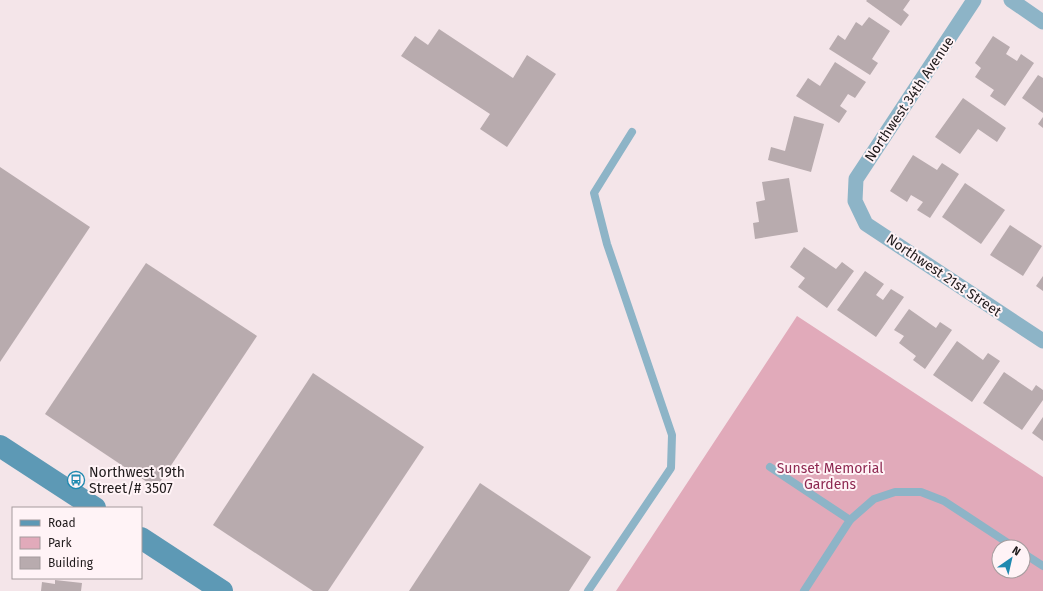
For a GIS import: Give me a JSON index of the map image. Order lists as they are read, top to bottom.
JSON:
{
  "streets": {
    "street": ["Northwest 34th Avenue", "Northwest 21st Street"]
  },
  "crossings": [
    ["Northwest 34th Avenue", "Northwest 21st Street"]
  ],
  "parks": ["Sunset Memorial Gardens"],
  "places": {
    "bus stop": ["Northwest 19th Street/# 3507"]
  },
  "legend": ["Road", "Park", "Building"],
  "north": "top right"
}
